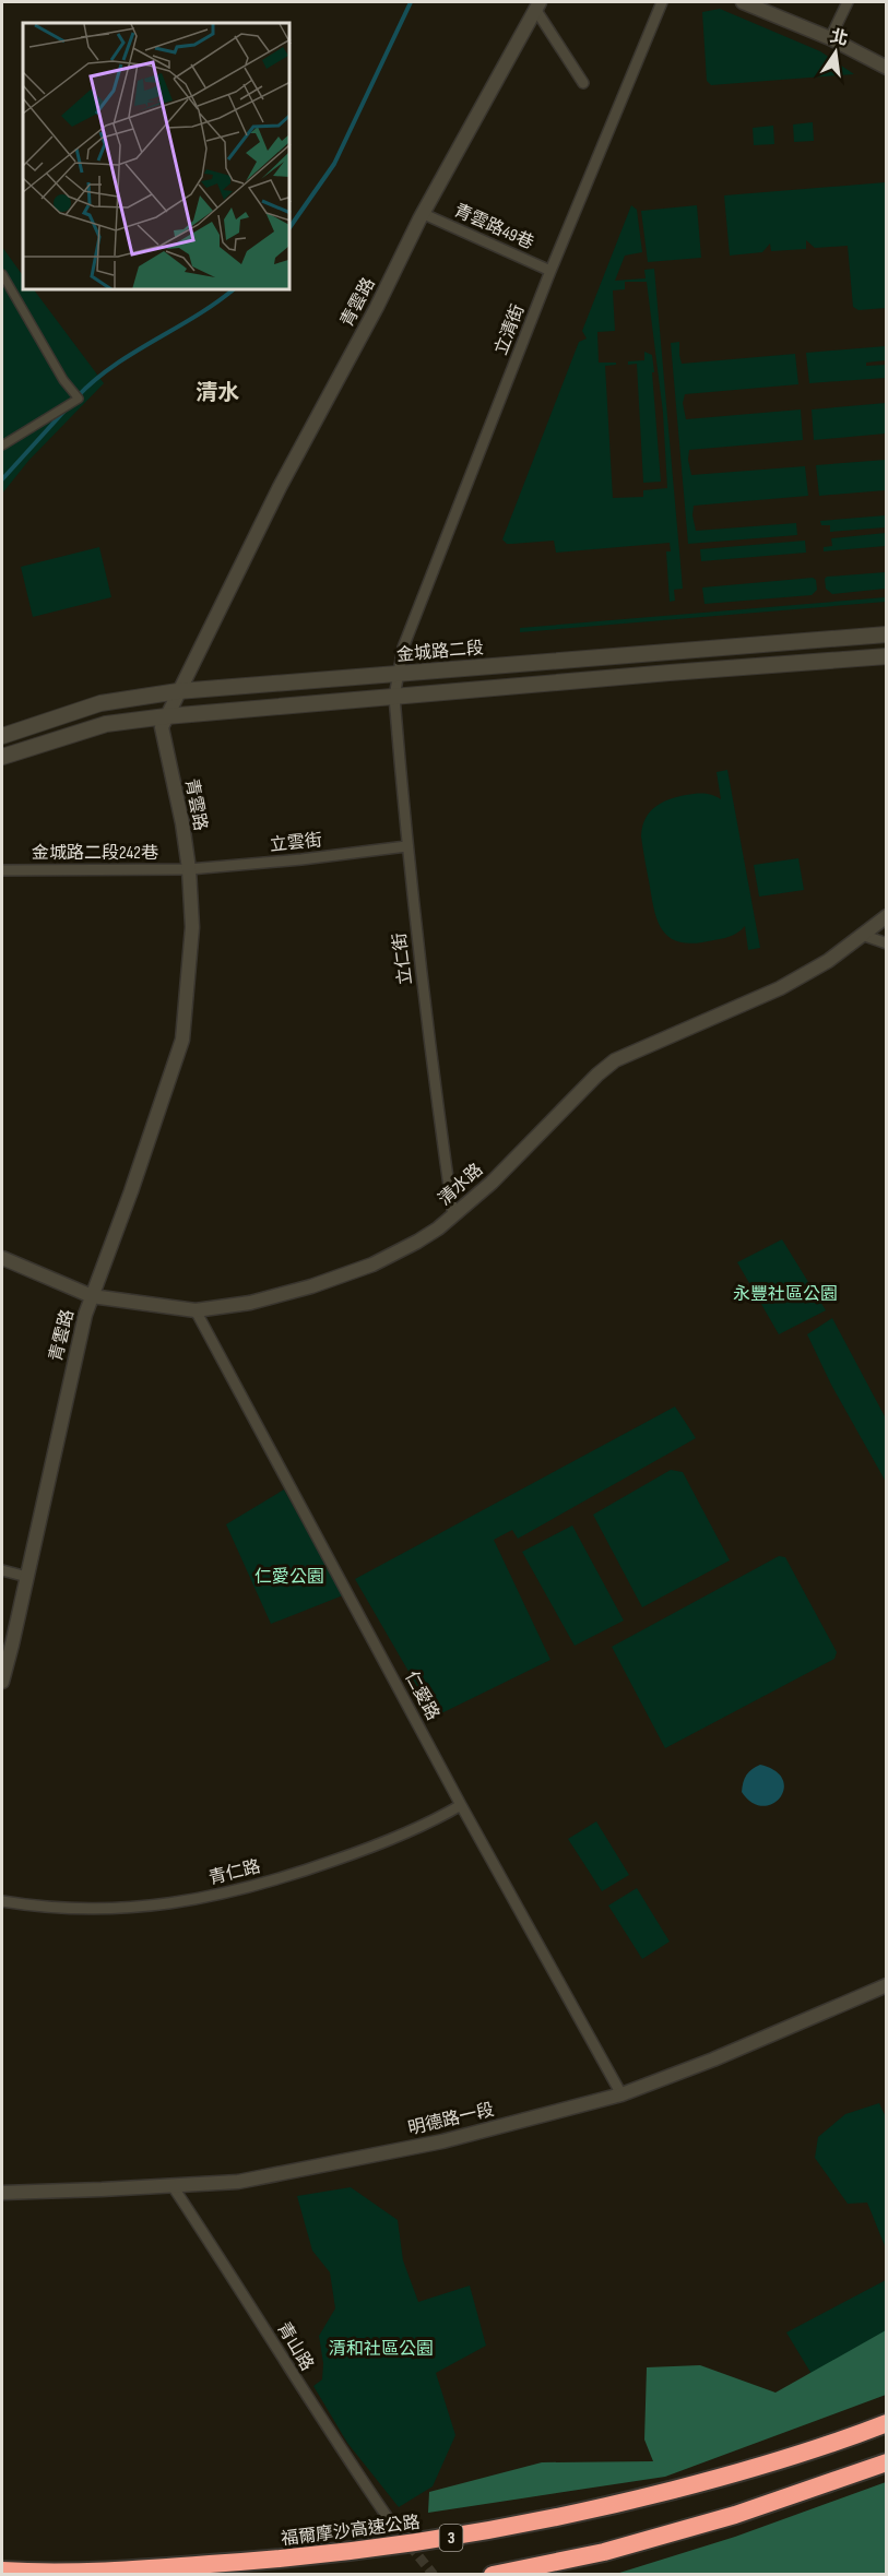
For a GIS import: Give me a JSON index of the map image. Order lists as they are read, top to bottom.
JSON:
{
  "streets": {
    "highway": ["福爾摩沙高速公路", "3"],
    "main road": ["金城路二段"],
    "street": [
      "青雲路49巷",
      "青雲路",
      "立清街",
      "立雲街",
      "金城路二段242巷",
      "立仁街",
      "清水路",
      "仁愛路",
      "青仁路",
      "明德路一段",
      "青山路"
    ]
  },
  "crossings": [
    ["青雲路49巷", "青雲路"],
    ["青雲路49巷", "立清街"],
    ["青雲路", "金城路二段"],
    ["青雲路", "立雲街"],
    ["青雲路", "金城路二段242巷"],
    ["青雲路", "清水路"],
    ["立清街", "金城路二段"],
    ["立清街", "立仁街"],
    ["立雲街", "金城路二段242巷"],
    ["立雲街", "立仁街"],
    ["立仁街", "清水路"],
    ["清水路", "仁愛路"],
    ["仁愛路", "青仁路"],
    ["仁愛路", "明德路一段"],
    ["明德路一段", "青山路"]
  ],
  "districts": ["清水"],
  "parks": ["永豐社區公園", "仁愛公園", "清和社區公園"],
  "north": "top"
}
